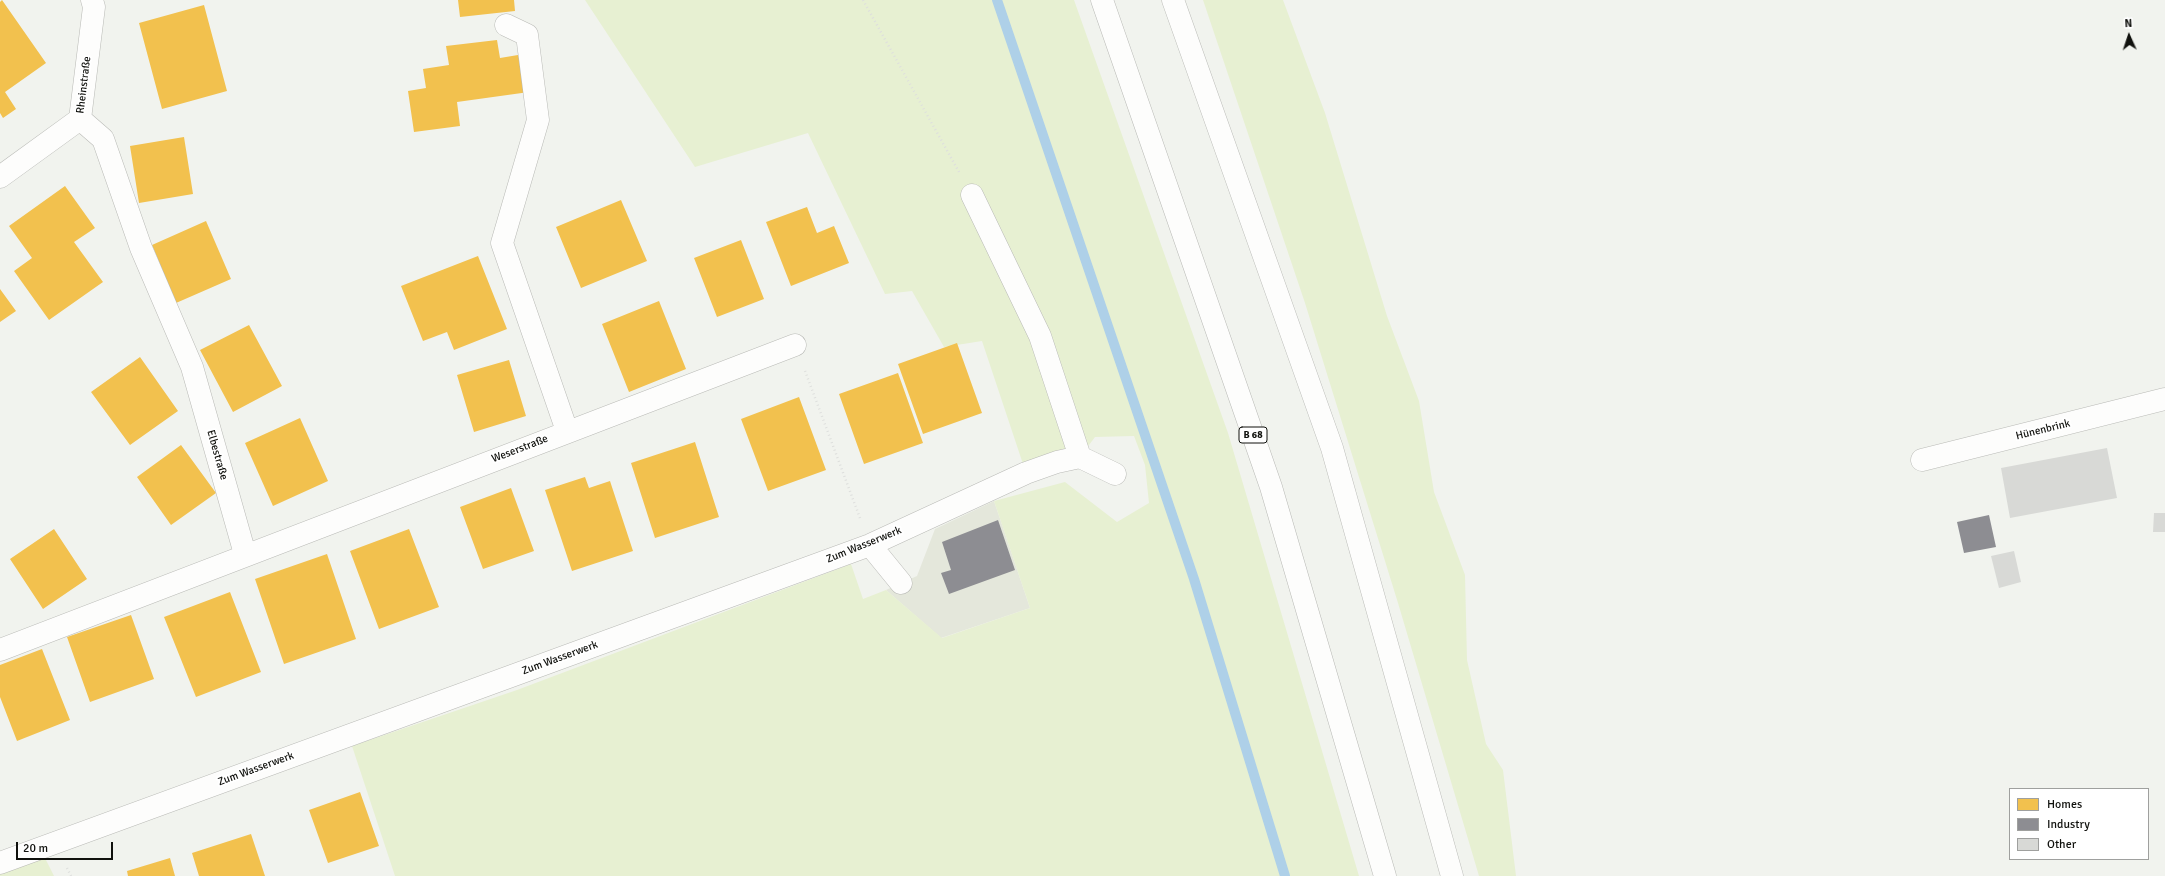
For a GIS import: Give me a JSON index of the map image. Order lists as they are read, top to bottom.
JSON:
{
  "streets": {
    "main road": [
      "Rheinstraße",
      "Hünenbrink",
      "B 68",
      "Weserstraße",
      "Elbestraße",
      "Zum Wasserwerk"
    ]
  },
  "crossings": [
    ["Rheinstraße", "Elbestraße"],
    ["Weserstraße", "Elbestraße"]
  ],
  "legend": ["Homes", "Industry", "Other"],
  "scale_bar": "20 m",
  "north": "top"
}
